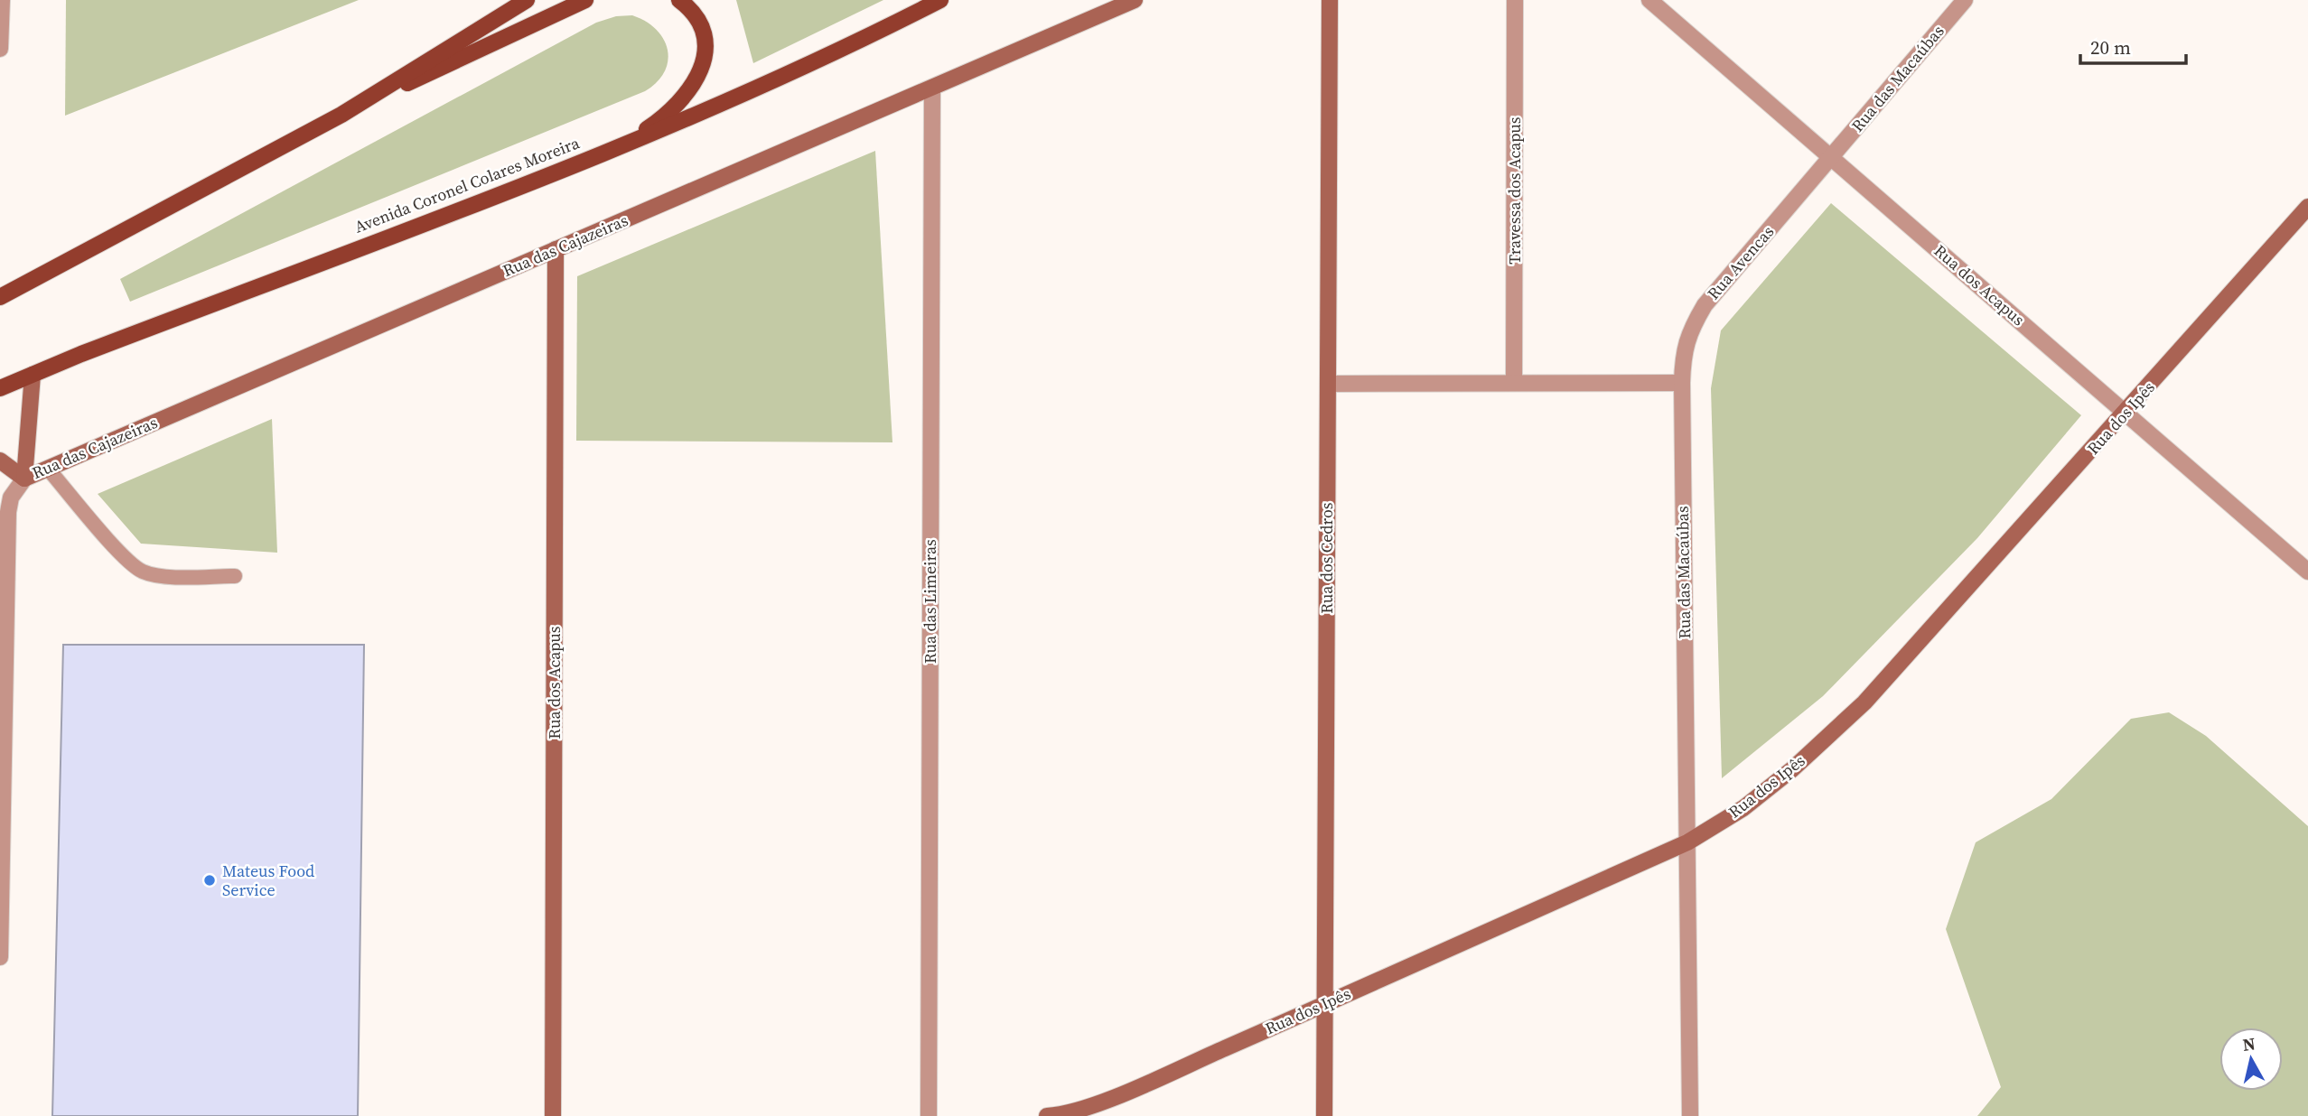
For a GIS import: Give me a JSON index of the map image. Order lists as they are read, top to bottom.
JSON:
{
  "streets": {
    "main road": ["Avenida Coronel Colares Moreira"],
    "street": [
      "Rua das Macaúbas",
      "Travessa dos Acapus",
      "Rua das Cajazeiras",
      "Rua Avencas",
      "Rua dos Acapus",
      "Rua dos Ipês",
      "Rua dos Cedros",
      "Rua das Limeiras"
    ]
  },
  "crossings": [
    ["Rua das Macaúbas", "Rua Avencas"],
    ["Rua das Macaúbas", "Rua dos Acapus"],
    ["Rua das Macaúbas", "Rua dos Ipês"],
    ["Rua das Cajazeiras", "Rua dos Acapus"],
    ["Rua das Cajazeiras", "Rua das Limeiras"],
    ["Rua Avencas", "Rua dos Acapus"],
    ["Rua dos Acapus", "Rua dos Ipês"],
    ["Rua dos Ipês", "Rua dos Cedros"]
  ],
  "places": ["Mateus Food Service"],
  "scale_bar": "20 m",
  "north": "top"
}
